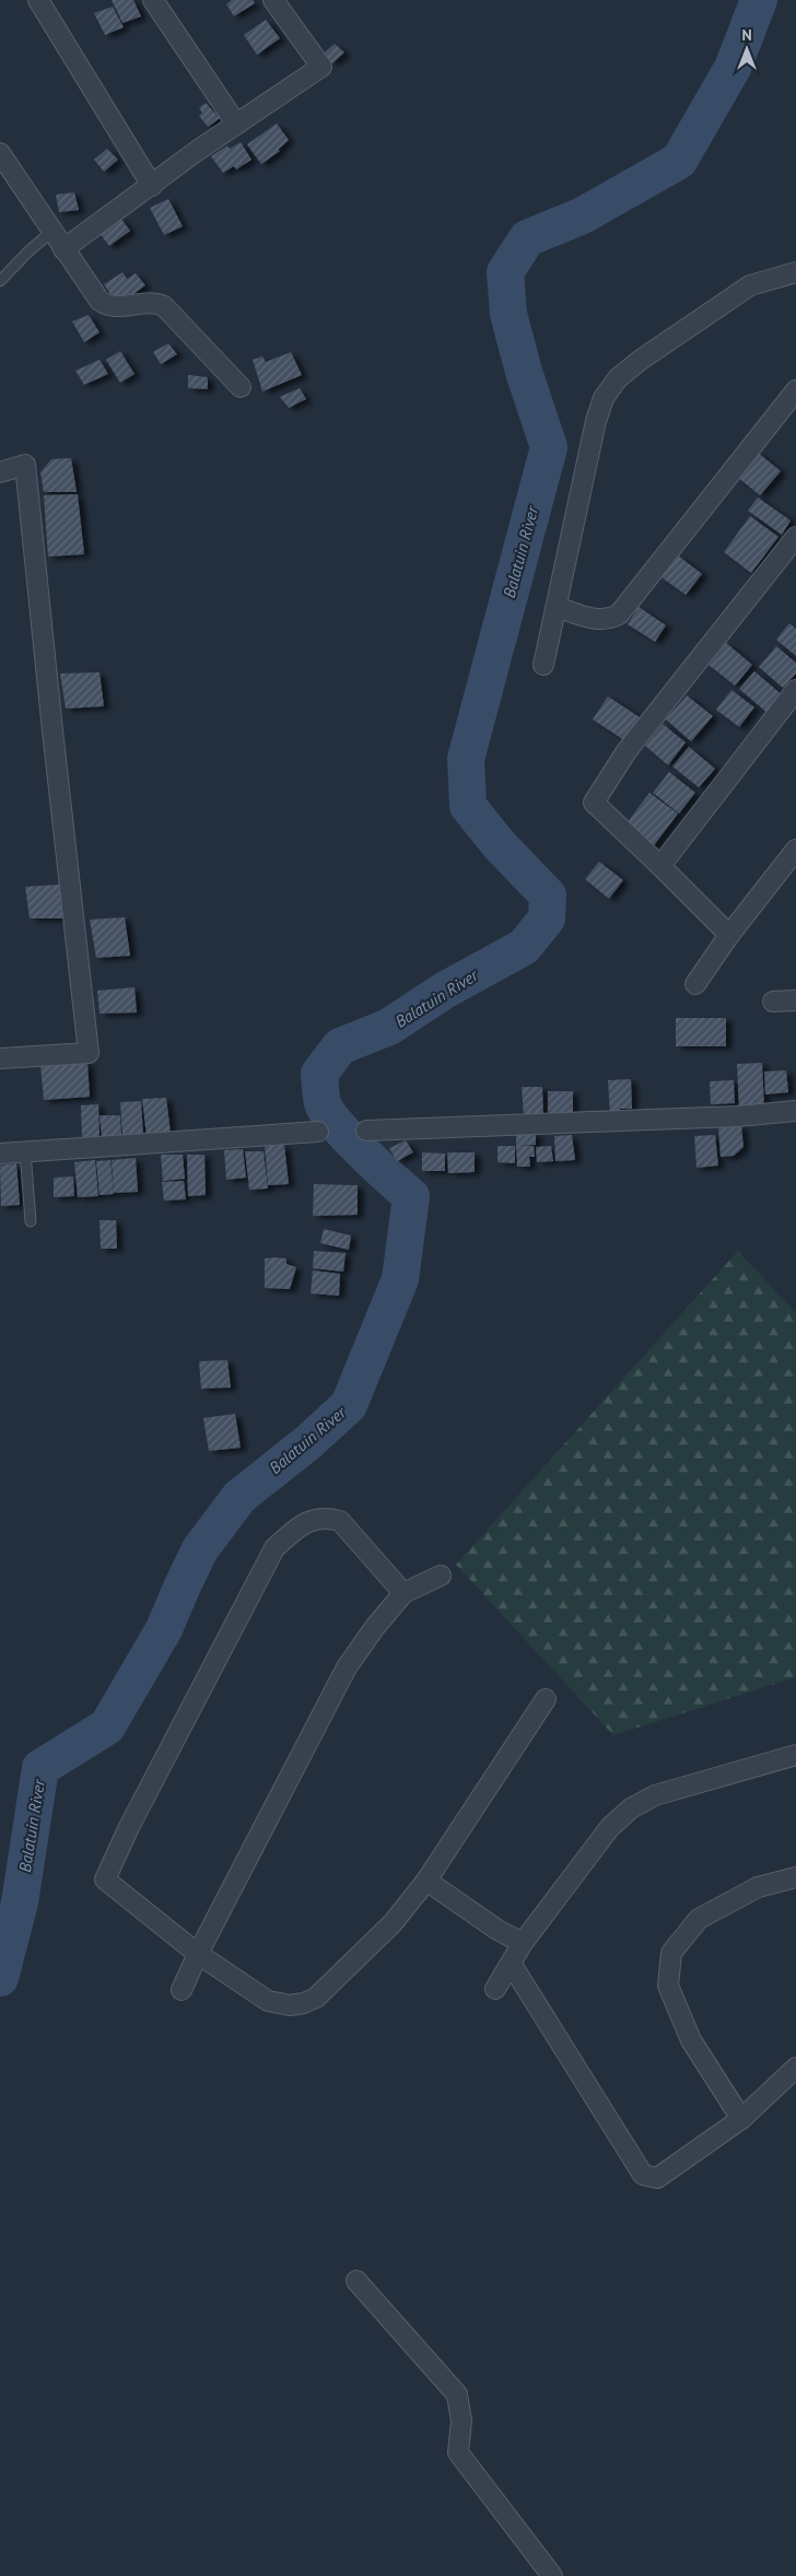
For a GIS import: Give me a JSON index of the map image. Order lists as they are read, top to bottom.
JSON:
{
  "water": ["Balatuin River"],
  "north": "top"
}
